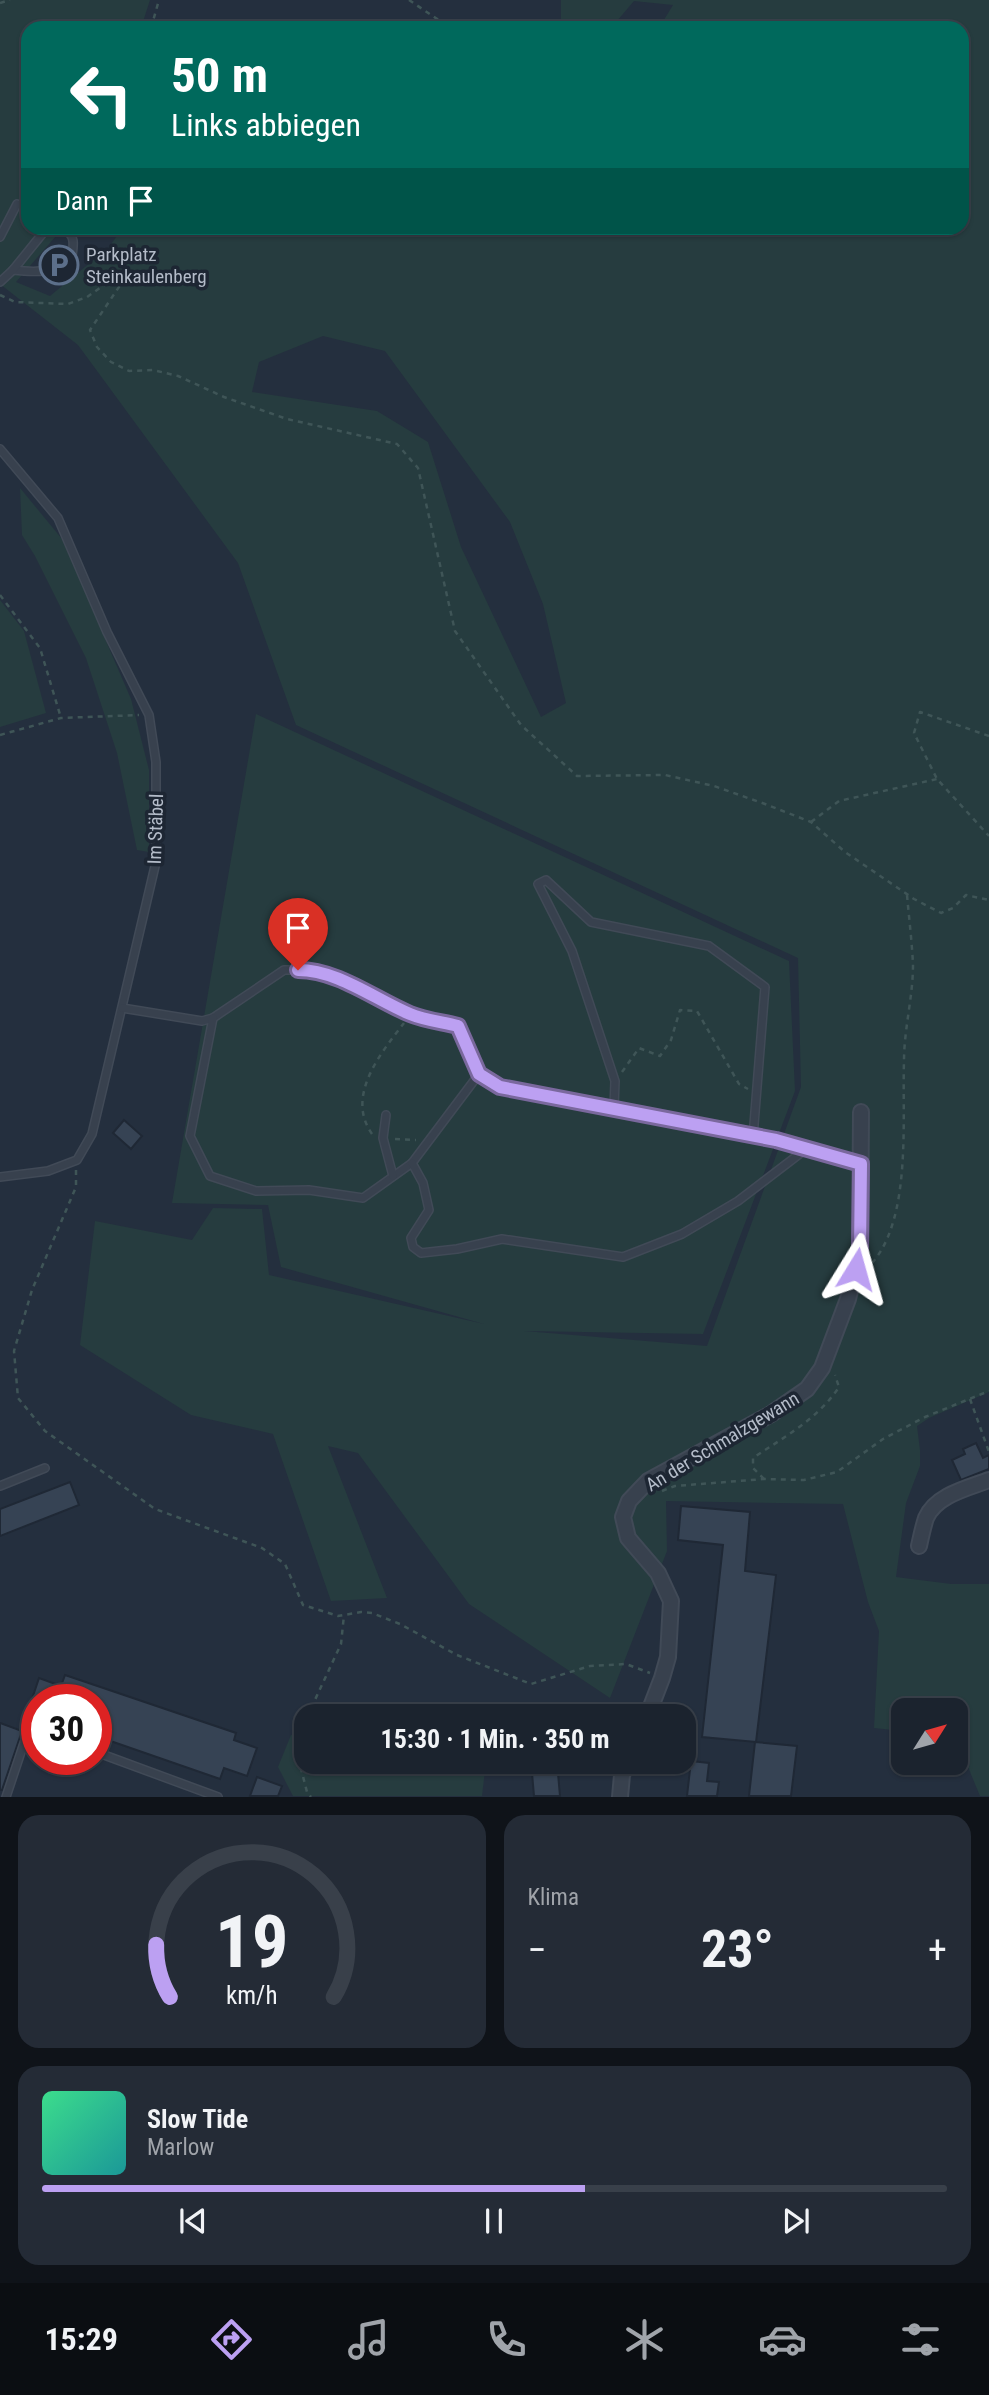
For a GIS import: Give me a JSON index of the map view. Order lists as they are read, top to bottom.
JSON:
{
  "streets": {
    "street": ["An der Schmalzgewann"],
    "lane": ["Im Stäbel"]
  },
  "places": {
    "parking": ["Parkplatz Steinkaulenberg"]
  },
  "north": "top right",
  "page": {
    "turn": ["50 m", "Links abbiegen"],
    "then": "Dann",
    "limit": "30",
    "trip": "15:30 · 1 Min. · 350 m",
    "tile": "Klima",
    "heat": ["−", "23°", "+"],
    "song": ["Slow Tide", "Marlow"],
    "tabs": "15:29",
    "gauge": ["19", "km/h"]
  }
}
